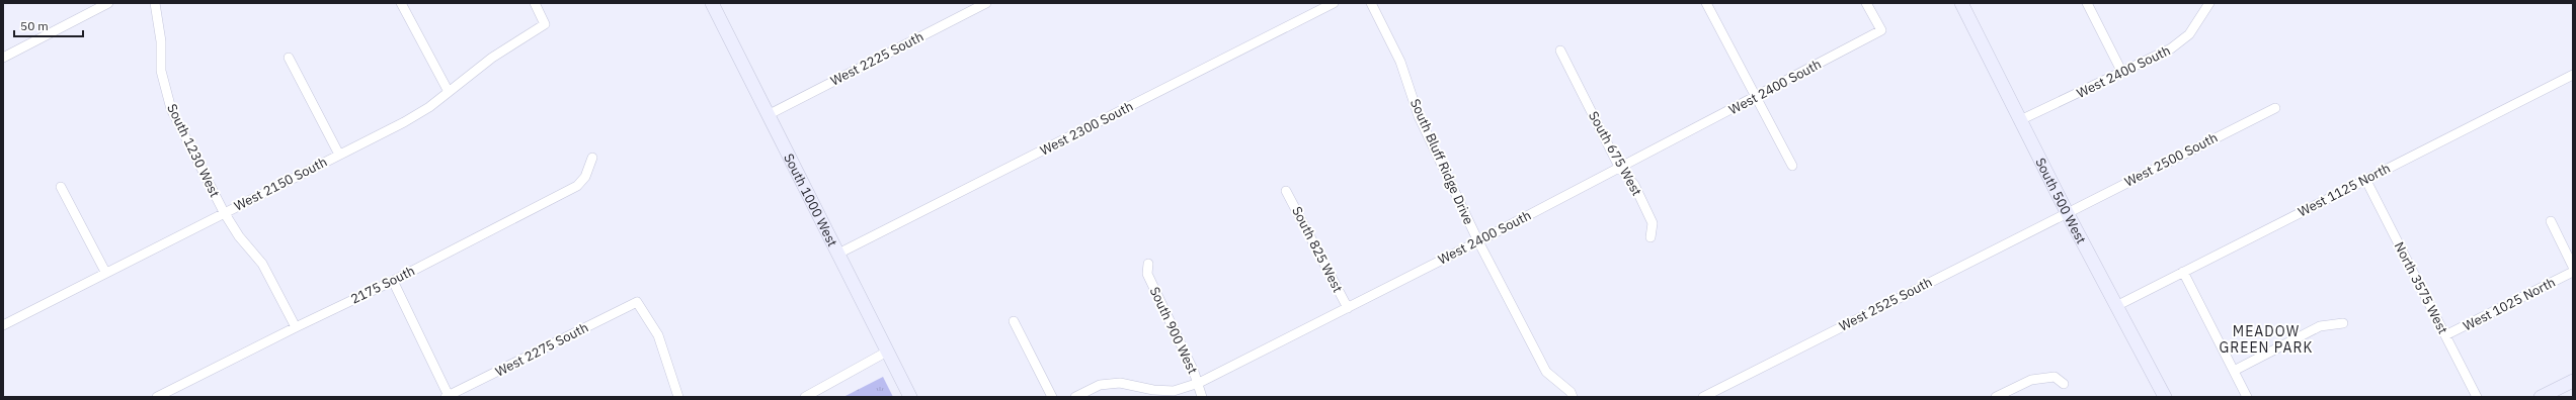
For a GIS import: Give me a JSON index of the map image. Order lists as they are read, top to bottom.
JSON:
{
  "streets": {
    "main road": ["South 1000 West", "South 500 West"],
    "street": [
      "West 2225 South",
      "West 2400 South",
      "West 2300 South",
      "South 1230 West",
      "South 675 West",
      "West 2500 South",
      "South Bluff Ridge Drive",
      "West 2150 South",
      "West 1125 North",
      "South 825 West",
      "2175 South",
      "North 3575 West",
      "West 2525 South",
      "West 1025 North",
      "South 900 West",
      "West 2275 South"
    ]
  },
  "crossings": [
    ["West 2225 South", "South 1000 West"],
    ["West 2400 South", "South 675 West"],
    ["West 2400 South", "South Bluff Ridge Drive"],
    ["West 2400 South", "South 500 West"],
    ["West 2400 South", "South 825 West"],
    ["West 2400 South", "South 900 West"],
    ["West 2300 South", "South 1000 West"],
    ["South 1230 West", "West 2150 South"],
    ["South 1230 West", "2175 South"],
    ["West 2500 South", "South 500 West"],
    ["West 2500 South", "West 2525 South"],
    ["West 1125 North", "South 500 West"],
    ["West 1125 North", "North 3575 West"],
    ["South 500 West", "West 2525 South"],
    ["North 3575 West", "West 1025 North"]
  ],
  "districts": ["MEADOW GREEN PARK"],
  "scale_bar": "50 m"
}
